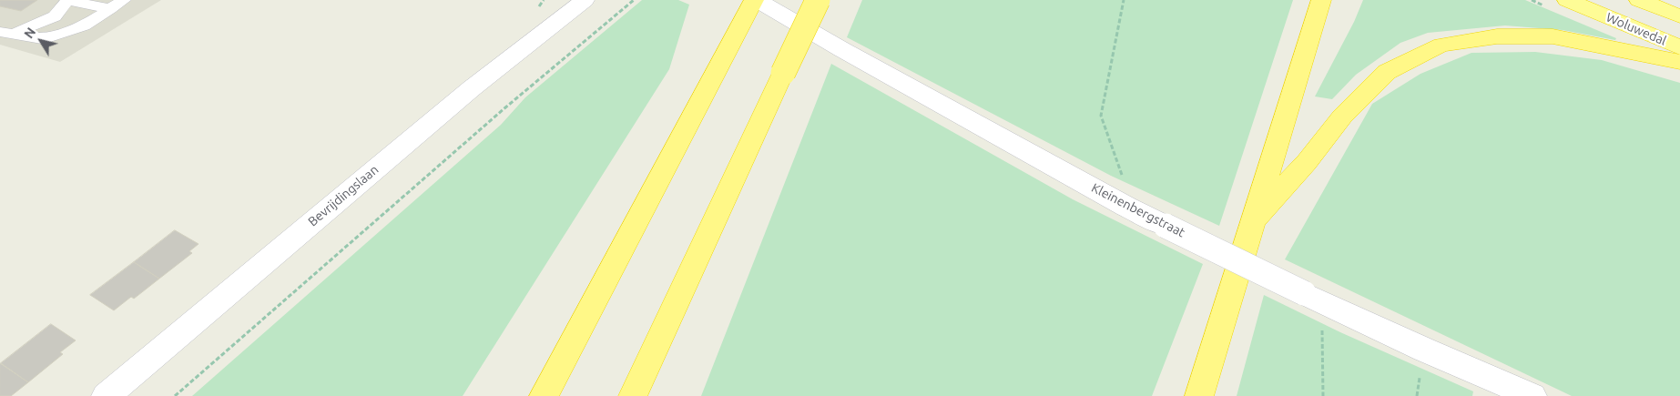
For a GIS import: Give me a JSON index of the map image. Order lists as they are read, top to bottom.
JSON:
{
  "streets": {
    "highway": ["Woluwedal"],
    "street": ["Bevrijdingslaan", "Kleinenbergstraat"]
  },
  "north": "top left"
}
